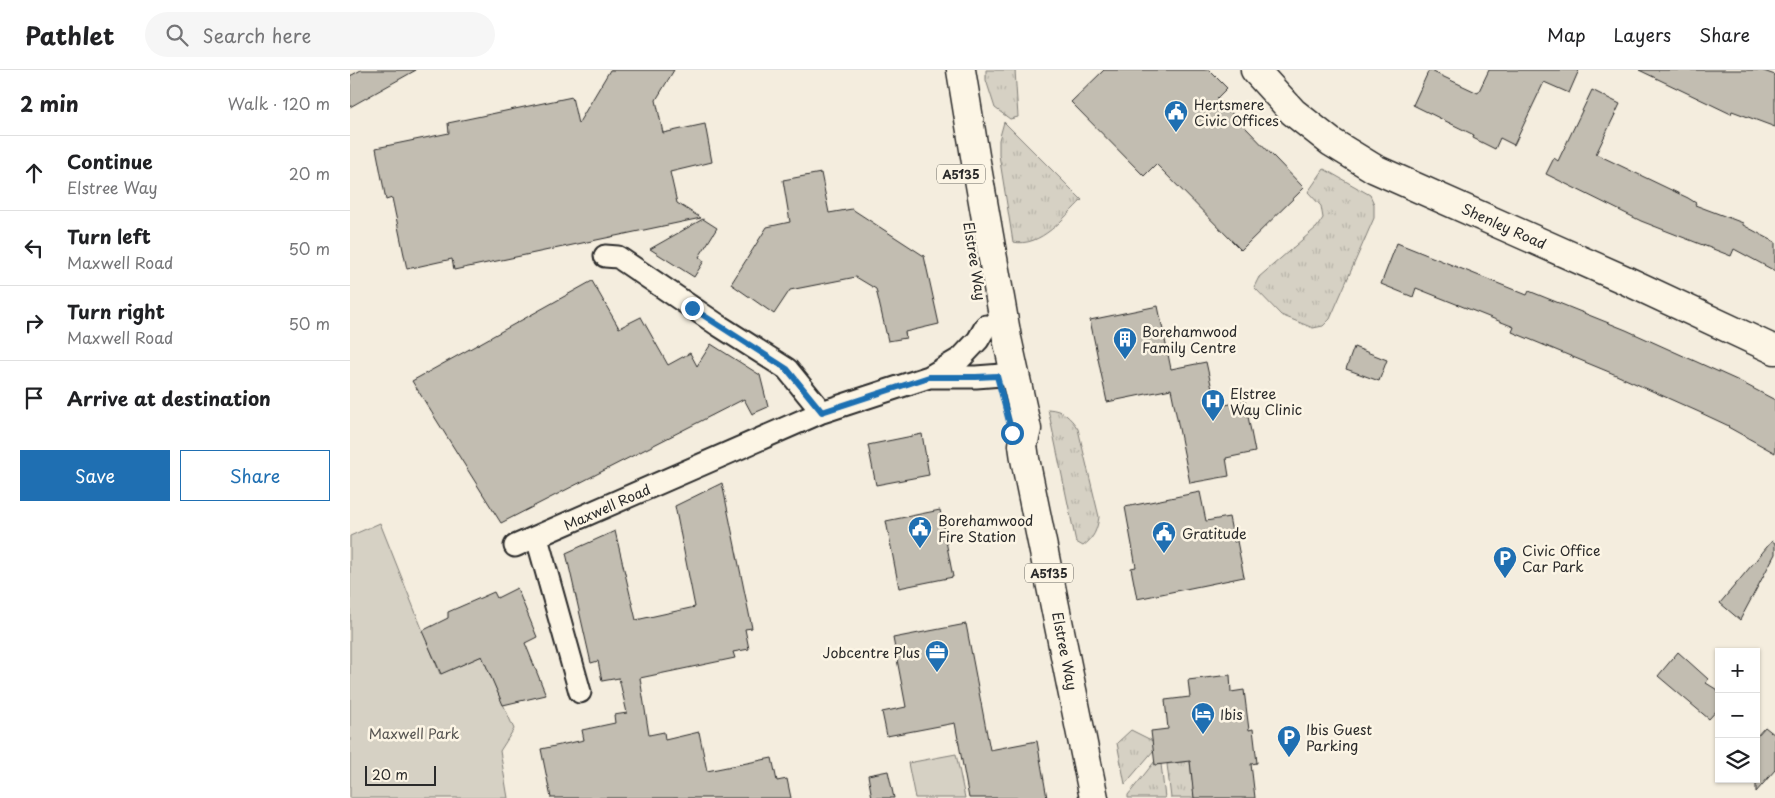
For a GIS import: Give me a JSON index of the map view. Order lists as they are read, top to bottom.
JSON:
{
  "streets": {
    "main road": ["A5135", "Shenley Road", "Elstree Way"],
    "street": ["Maxwell Road"]
  },
  "crossings": [
    ["Elstree Way", "Maxwell Road"]
  ],
  "parks": ["Maxwell Park"],
  "places": {
    "public building": ["Hertsmere Civic Offices", "Borehamwood Fire Station", "Gratitude"],
    "building": ["Borehamwood Family Centre"],
    "hospital": ["Elstree Way Clinic"],
    "parking": ["Civic Office Car Park", "Ibis Guest Parking"],
    "office": ["Jobcentre Plus"],
    "hotel": ["Ibis"]
  },
  "scale_bar": "20 m",
  "page": {
    "header": "Pathlet",
    "search": "Search here",
    "nav": ["Map", "Layers", "Share"],
    "heading": ["2 min", "Walk · 120 m"],
    "list": [
      ["Continue", "Elstree Way", "20 m"],
      ["Turn left", "Maxwell Road", "50 m"],
      ["Turn right", "Maxwell Road", "50 m"],
      "Arrive at destination"
    ],
    "buttons": ["Save", "Share"],
    "map_buttons": ["+", "−"],
    "scale": "20 m"
  }
}
